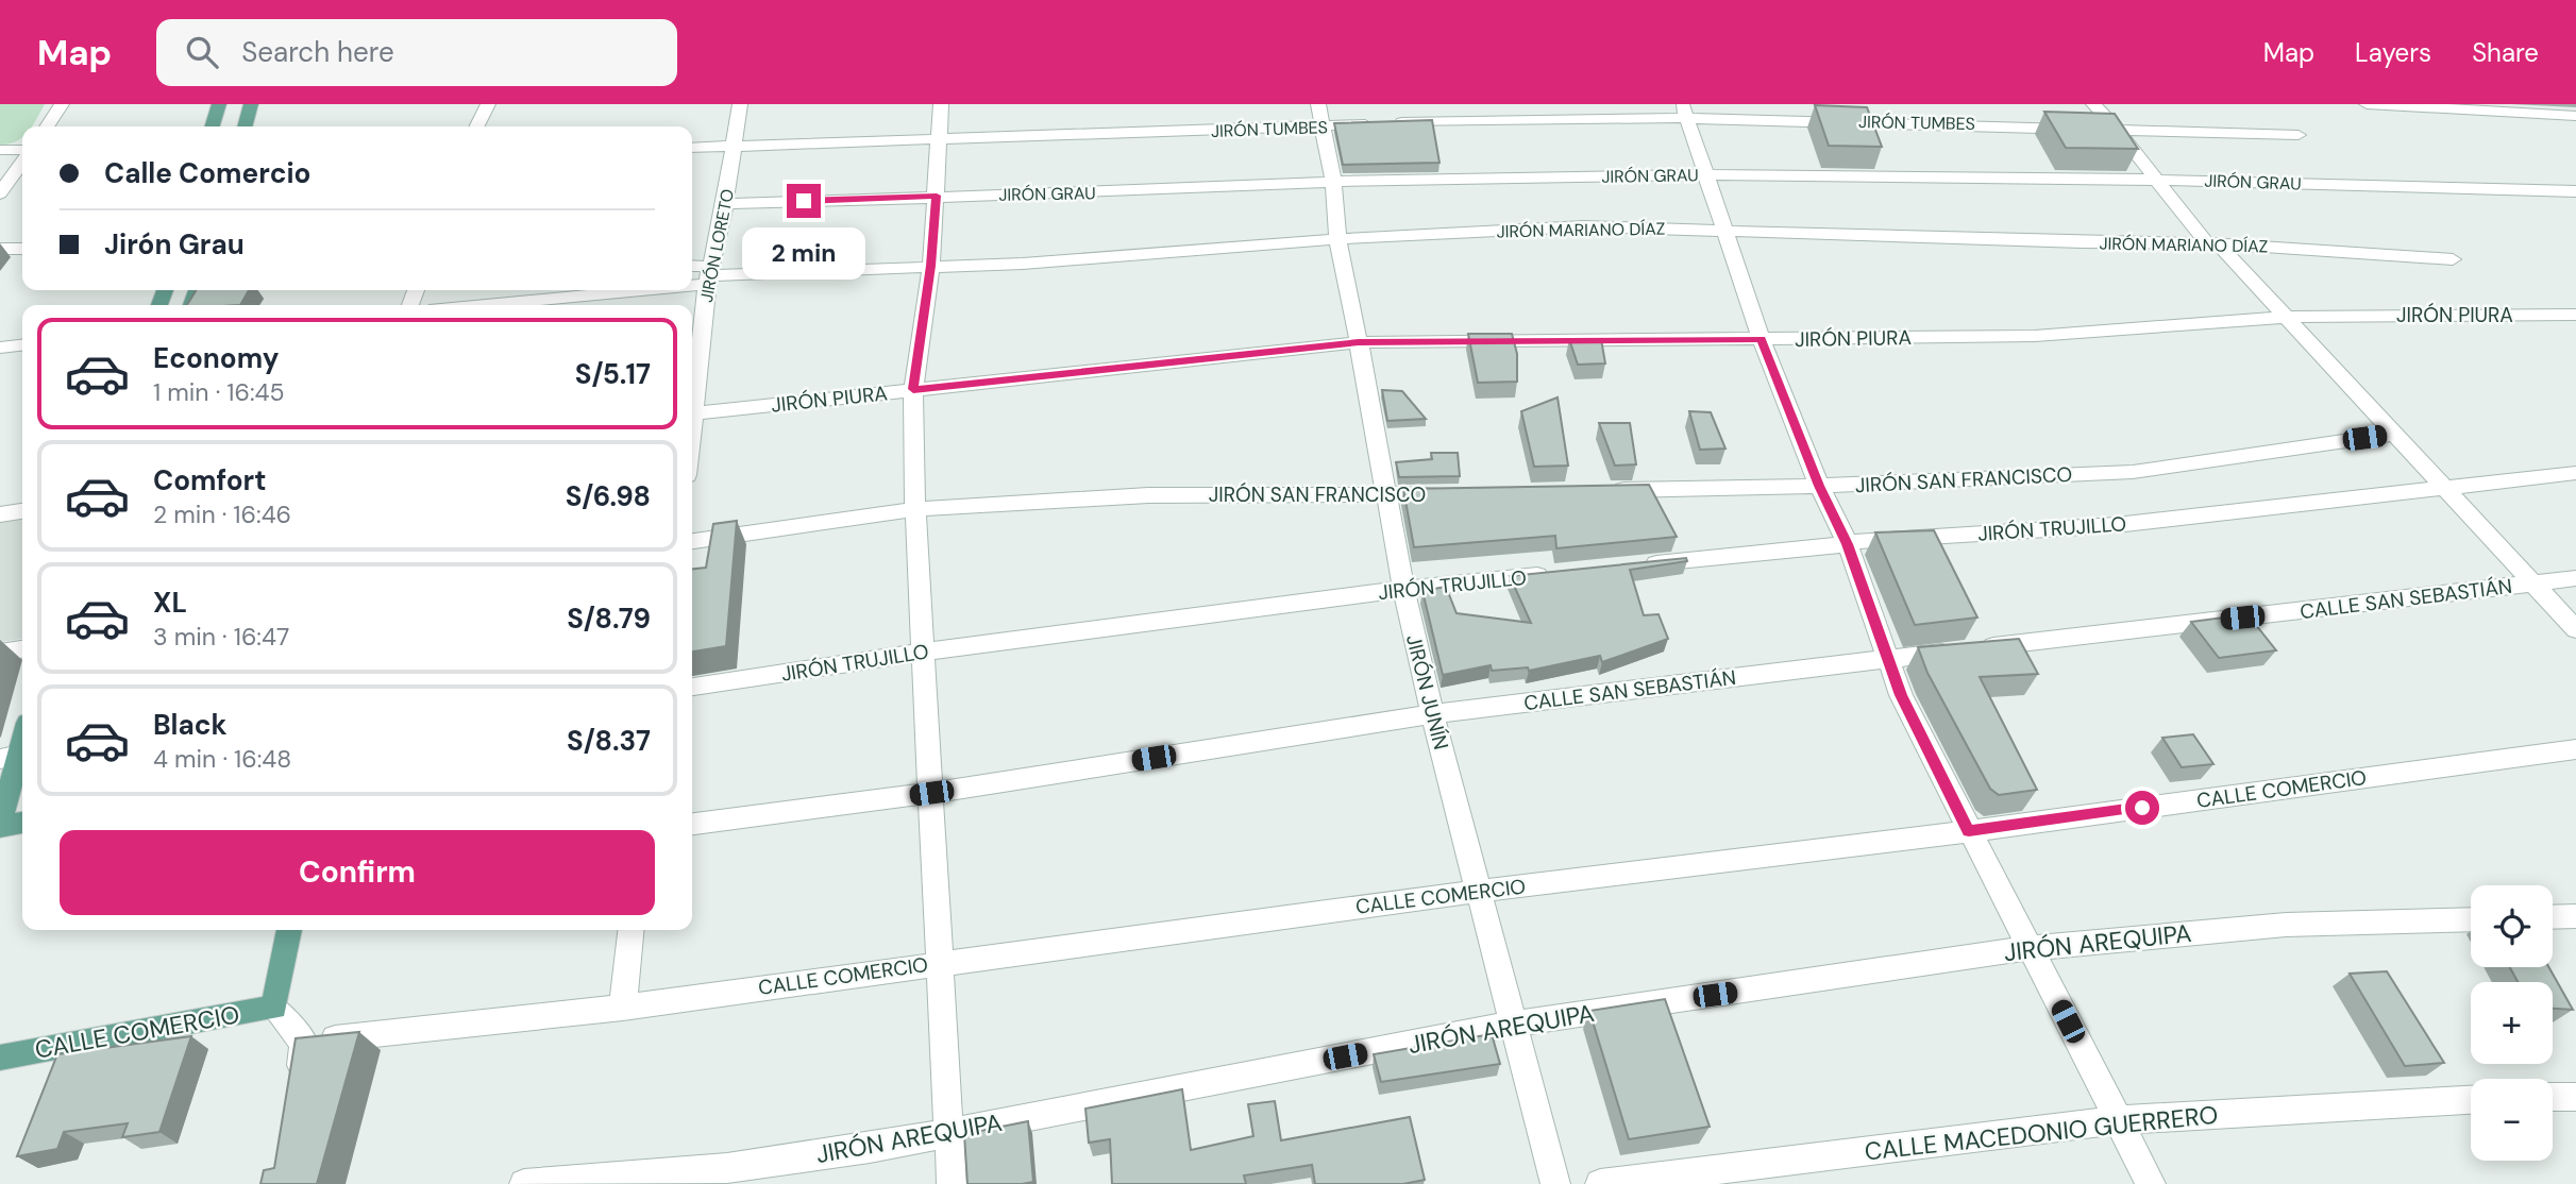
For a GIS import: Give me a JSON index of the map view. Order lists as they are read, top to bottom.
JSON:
{
  "streets": {
    "main road": ["CALLE COMERCIO"],
    "street": [
      "JIRÓN TUMBES",
      "JIRÓN GRAU",
      "JIRÓN MARIANO DÍAZ",
      "JIRÓN LORETO",
      "JIRÓN PIURA",
      "JIRÓN SAN FRANCISCO",
      "JIRÓN TRUJILLO",
      "CALLE SAN SEBASTIÁN",
      "JIRÓN JUNÍN",
      "JIRÓN AREQUIPA",
      "CALLE MACEDONIO GUERRERO"
    ]
  },
  "crossings": [
    ["JIRÓN TUMBES", "JIRÓN LORETO"],
    ["JIRÓN TUMBES", "JIRÓN JUNÍN"],
    ["JIRÓN GRAU", "JIRÓN LORETO"],
    ["JIRÓN GRAU", "JIRÓN JUNÍN"],
    ["JIRÓN MARIANO DÍAZ", "JIRÓN LORETO"],
    ["JIRÓN MARIANO DÍAZ", "JIRÓN JUNÍN"],
    ["JIRÓN PIURA", "JIRÓN JUNÍN"],
    ["JIRÓN SAN FRANCISCO", "JIRÓN JUNÍN"],
    ["JIRÓN TRUJILLO", "JIRÓN JUNÍN"],
    ["CALLE SAN SEBASTIÁN", "JIRÓN JUNÍN"],
    ["JIRÓN JUNÍN", "CALLE COMERCIO"],
    ["JIRÓN JUNÍN", "JIRÓN AREQUIPA"]
  ],
  "page": {
    "header": "Map",
    "search": "Search here",
    "nav": ["Map", "Layers", "Share"],
    "banner": ["Calle Comercio", "Jirón Grau"],
    "bubble": "2 min",
    "list": [
      {
        "name": "Economy",
        "note": "1 min · 16:45",
        "value": "S/5.17"
      },
      {
        "name": "Comfort",
        "note": "2 min · 16:46",
        "value": "S/6.98"
      },
      {
        "name": "XL",
        "note": "3 min · 16:47",
        "value": "S/8.79"
      },
      {
        "name": "Black",
        "note": "4 min · 16:48",
        "value": "S/8.37"
      }
    ],
    "buttons": "Confirm",
    "map_buttons": ["+", "−"]
  }
}
